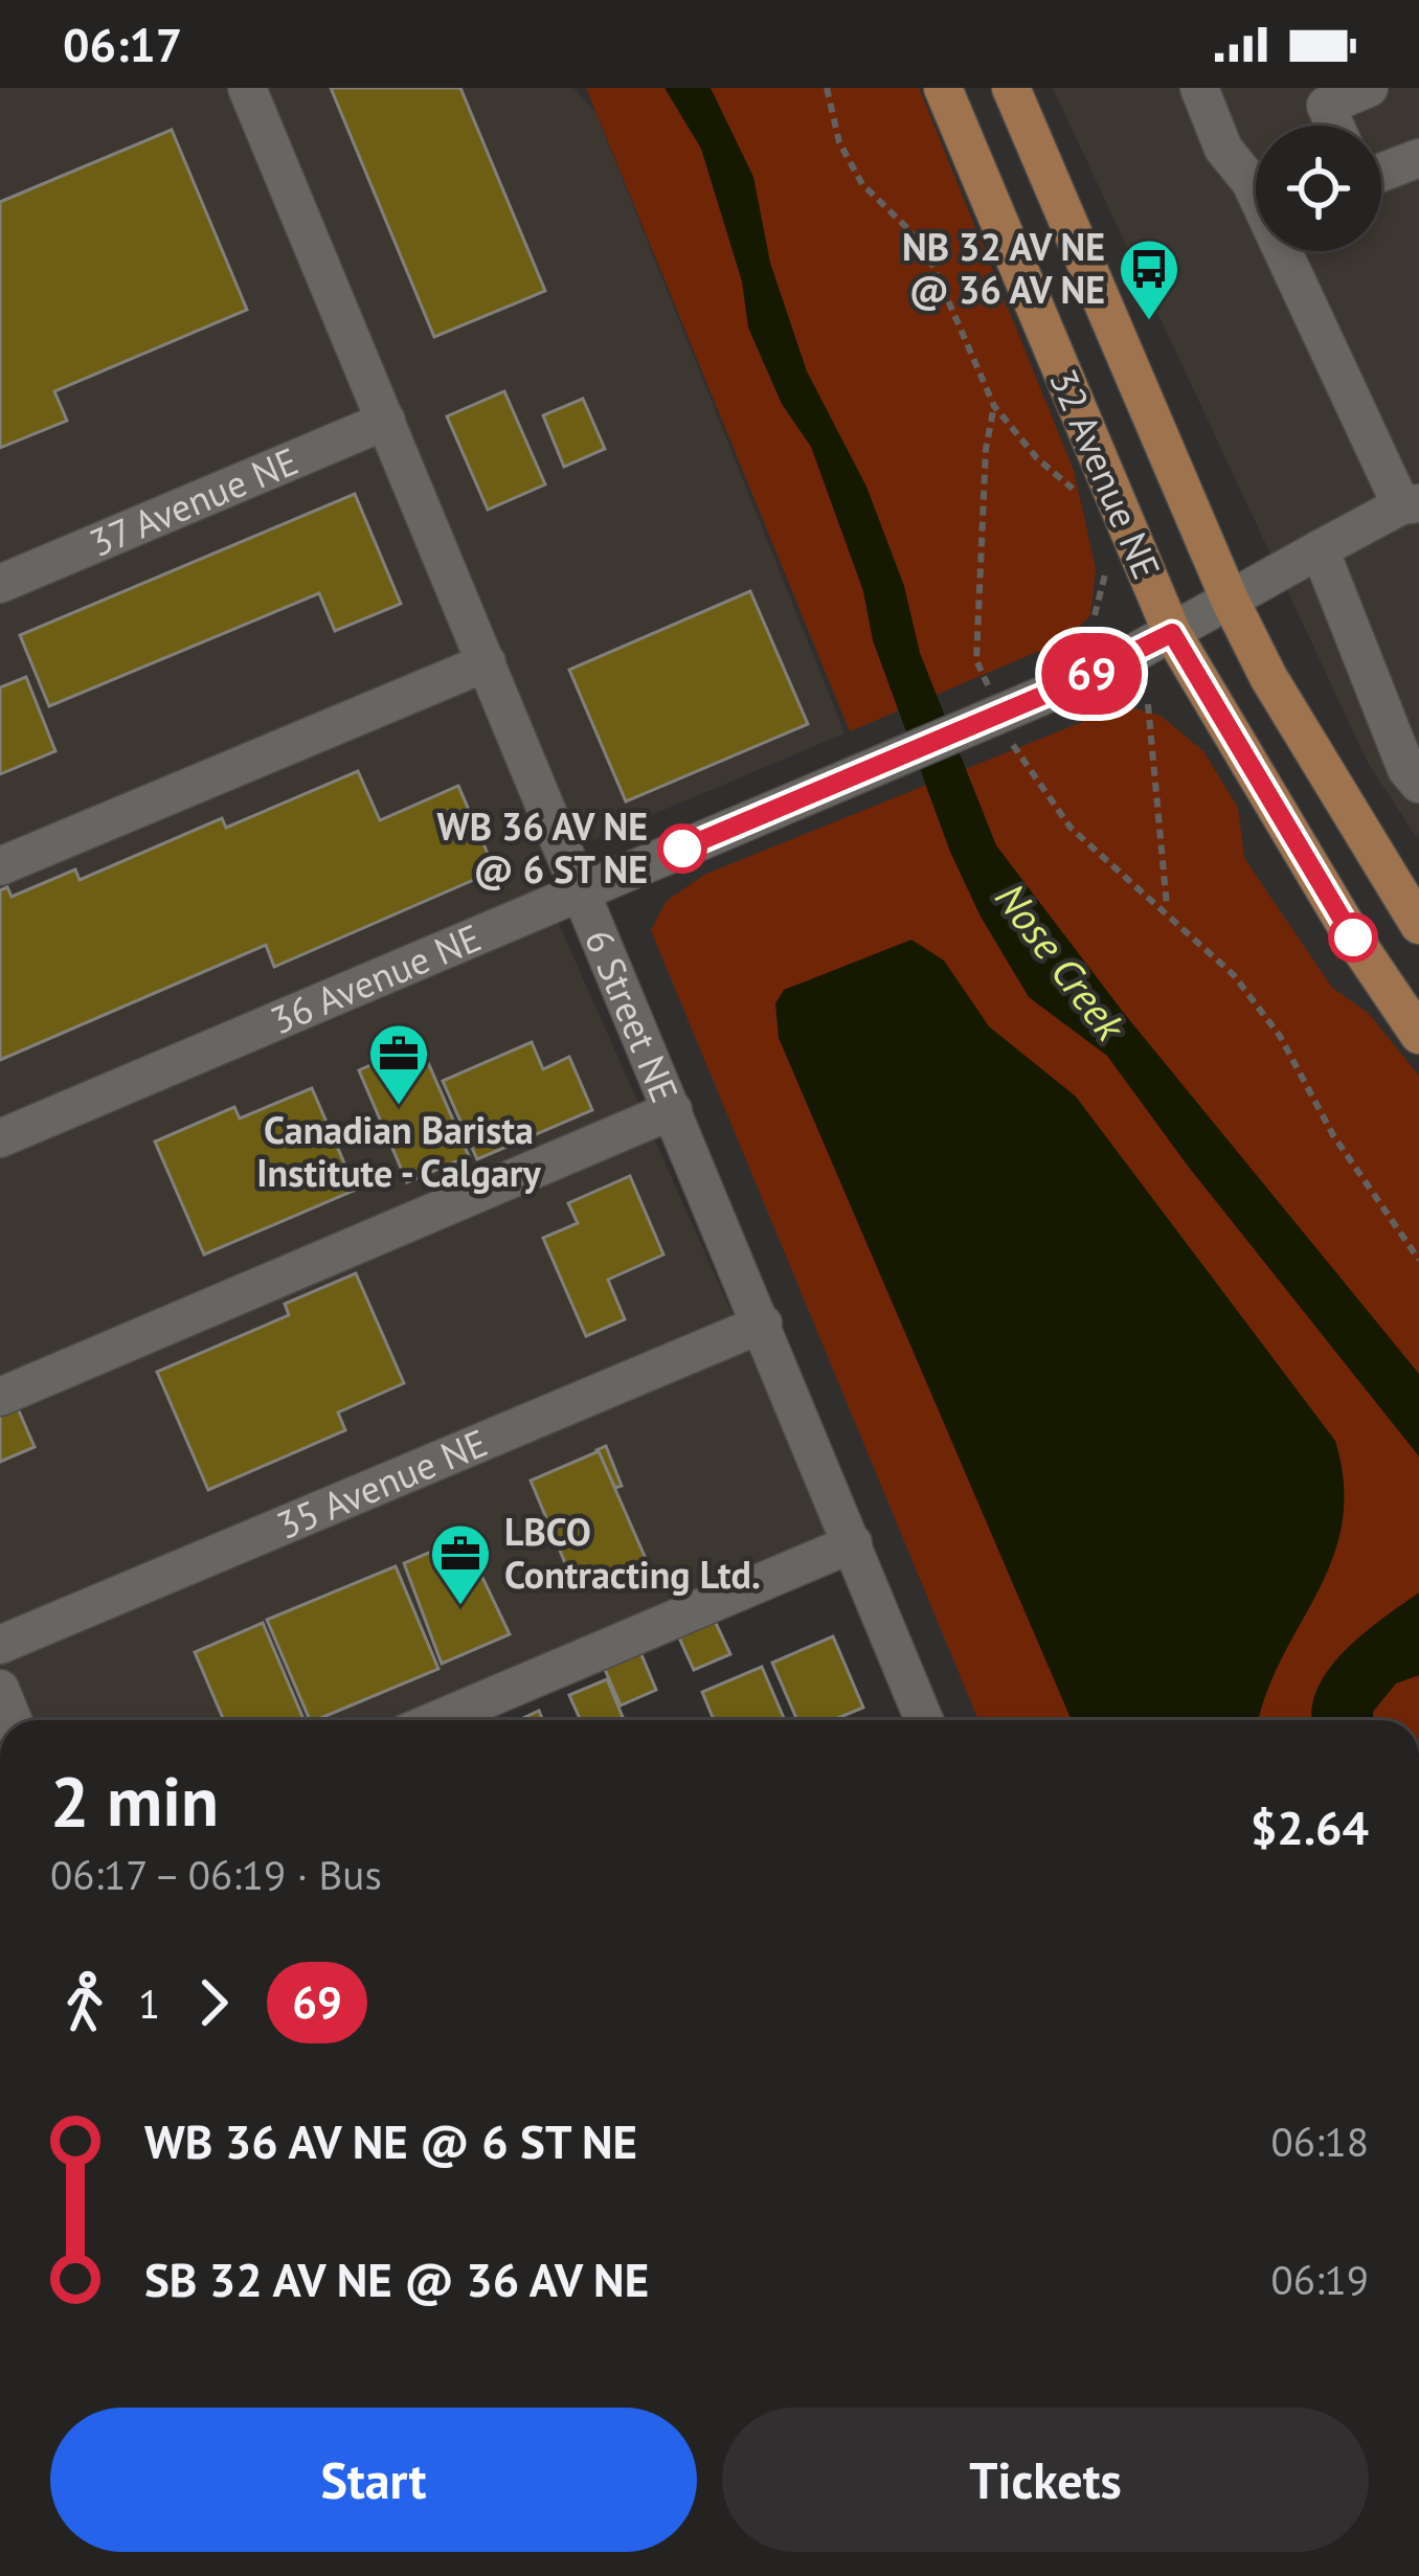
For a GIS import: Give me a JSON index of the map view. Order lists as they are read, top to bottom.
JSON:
{
  "streets": {
    "main road": ["32 Avenue NE"],
    "street": [
      "37 Avenue NE",
      "36 Avenue NE",
      "6 Street NE",
      "35 Avenue NE"
    ]
  },
  "crossings": [
    ["32 Avenue NE", "36 Avenue NE"],
    ["37 Avenue NE", "6 Street NE"],
    ["36 Avenue NE", "6 Street NE"],
    ["6 Street NE", "35 Avenue NE"]
  ],
  "water": ["Nose Creek"],
  "places": {
    "bus stop": ["NB 32 AV NE @ 36 AV NE"],
    "other": ["WB 36 AV NE @ 6 ST NE"],
    "office": ["Canadian Barista Institute - Calgary", "LBCO Contracting Ltd."]
  },
  "lines": ["bus line 69"],
  "page": {
    "status": "06:17",
    "on_map": "69",
    "heading": ["2 min", "06:17 – 06:19 · Bus", "$2.64"],
    "legs": ["1", "69"],
    "list": [
      {
        "name": "WB 36 AV NE @ 6 ST NE",
        "value": "06:18"
      },
      {
        "name": "SB 32 AV NE @ 36 AV NE",
        "value": "06:19"
      }
    ],
    "buttons": ["Start", "Tickets"]
  }
}
